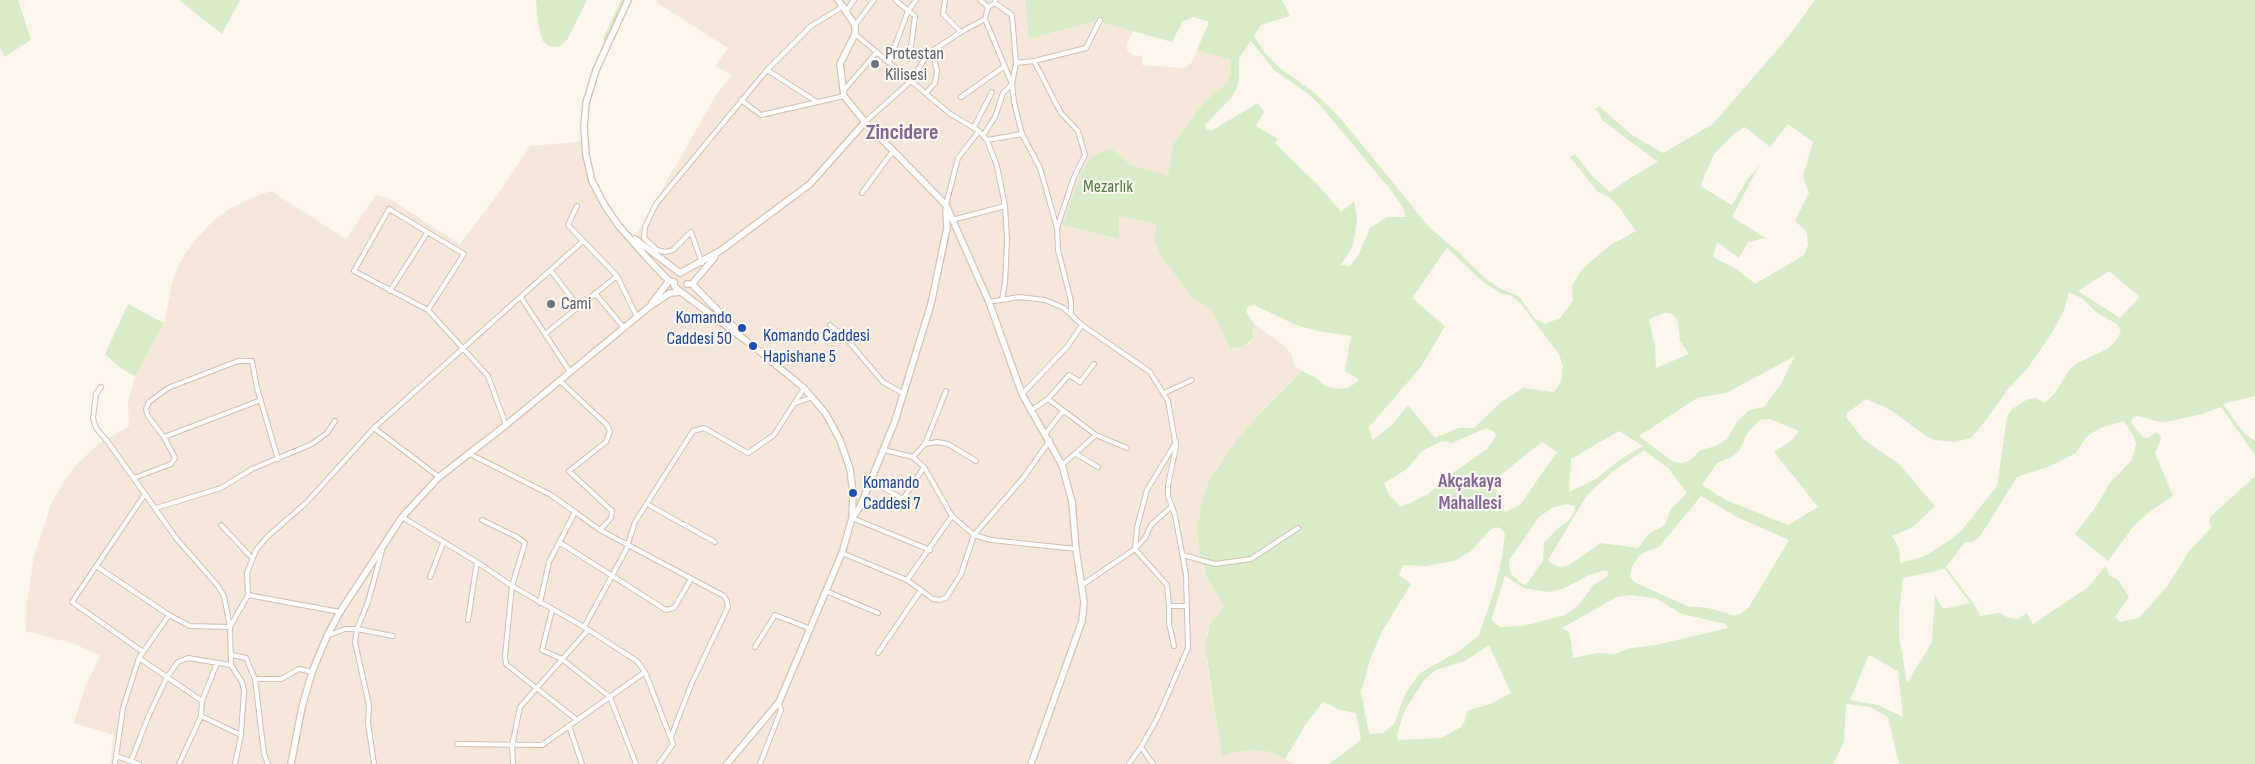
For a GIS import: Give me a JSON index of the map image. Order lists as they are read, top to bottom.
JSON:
{
  "districts": ["Zincidere", "Akçakaya Mahallesi"],
  "parks": ["Mezarlık"],
  "places": [
    "Protestan Kilisesi",
    "Cami",
    "Komando Caddesi 50",
    "Komando Caddesi Hapishane 5",
    "Komando Caddesi 7"
  ]
}
